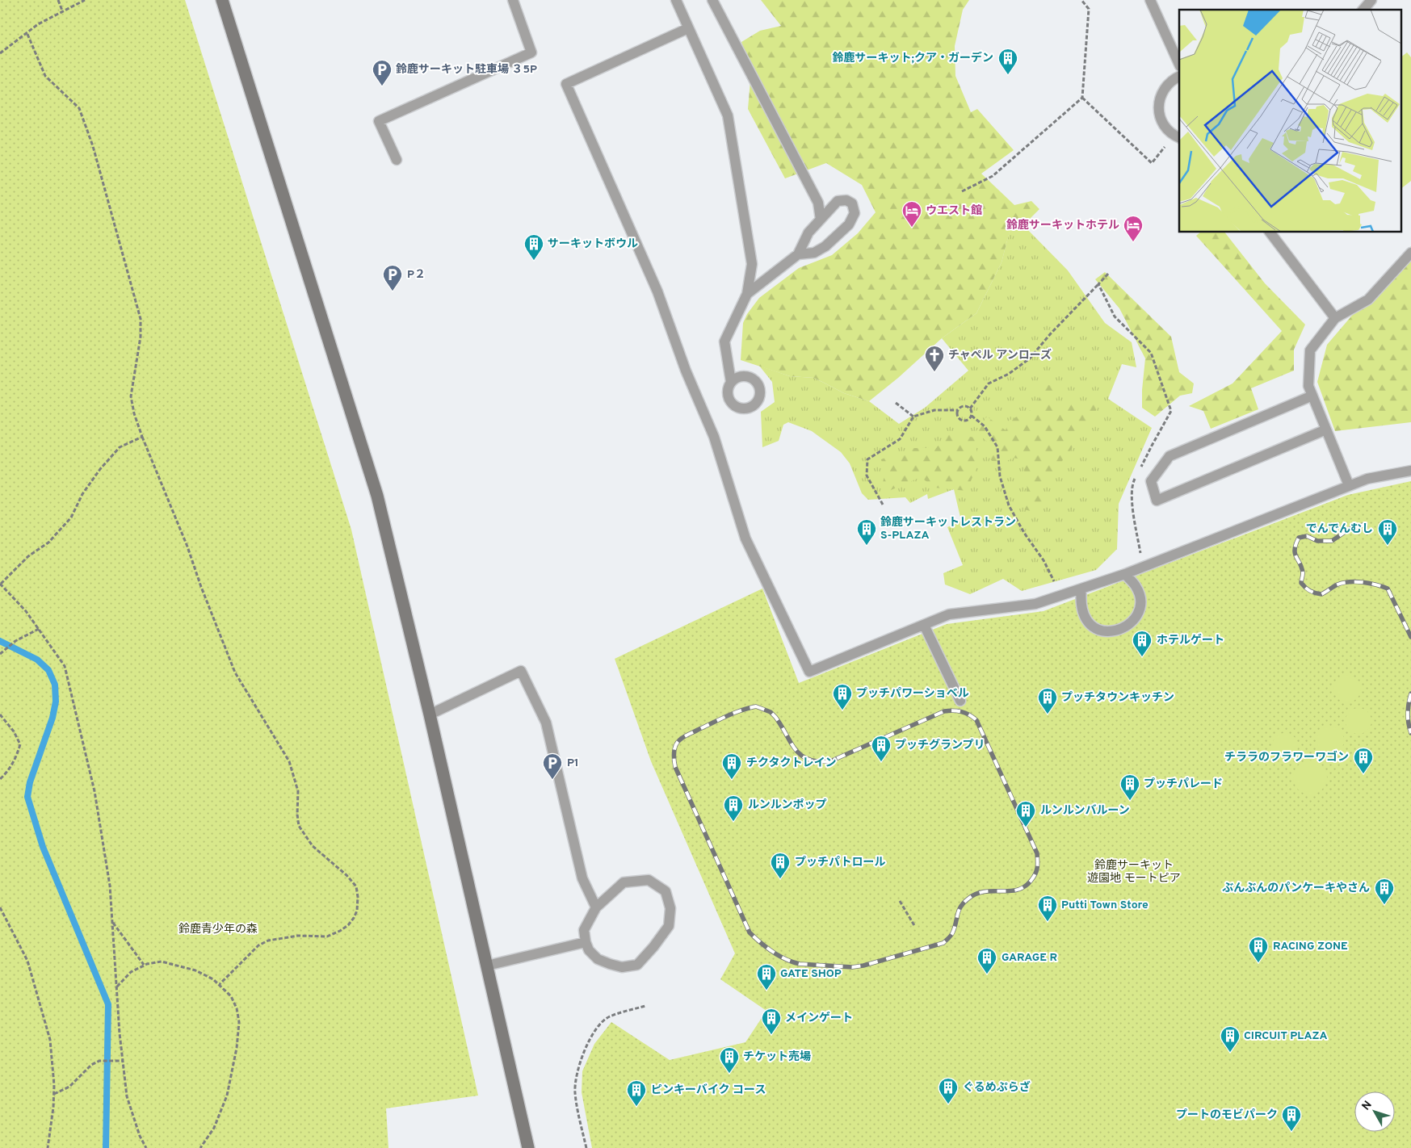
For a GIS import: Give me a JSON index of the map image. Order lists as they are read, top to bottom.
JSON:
{
  "parks": ["鈴鹿サーキット 遊園地 モートピア", "鈴鹿青少年の森"],
  "places": {
    "building": [
      "鈴鹿サーキット;クア・ガーデン",
      "サーキットボウル",
      "鈴鹿サーキットレストラン S-PLAZA",
      "でんでんむし",
      "ホテルゲート",
      "プッチパワーショベル",
      "プッチタウンキッチン",
      "プッチグランプリ",
      "チララのフラワーワゴン",
      "チクタクトレイン",
      "プッチパレード",
      "ルンルンポップ",
      "ルンルンバルーン",
      "プッチパトロール",
      "ぶんぶんのパンケーキやさん",
      "Putti Town Store",
      "RACING ZONE",
      "GARAGE R",
      "GATE SHOP",
      "メインゲート",
      "CIRCUIT PLAZA",
      "チケット売場",
      "ぐるめぷらざ",
      "ピンキーバイク コース",
      "プートのモビパーク"
    ],
    "parking": ["鈴鹿サーキット駐車場 ３5P", "P２", "P1"],
    "hotel": ["ウエスト館", "鈴鹿サーキットホテル"],
    "church": ["チャペル アンローズ"]
  },
  "north": "top left"
}
